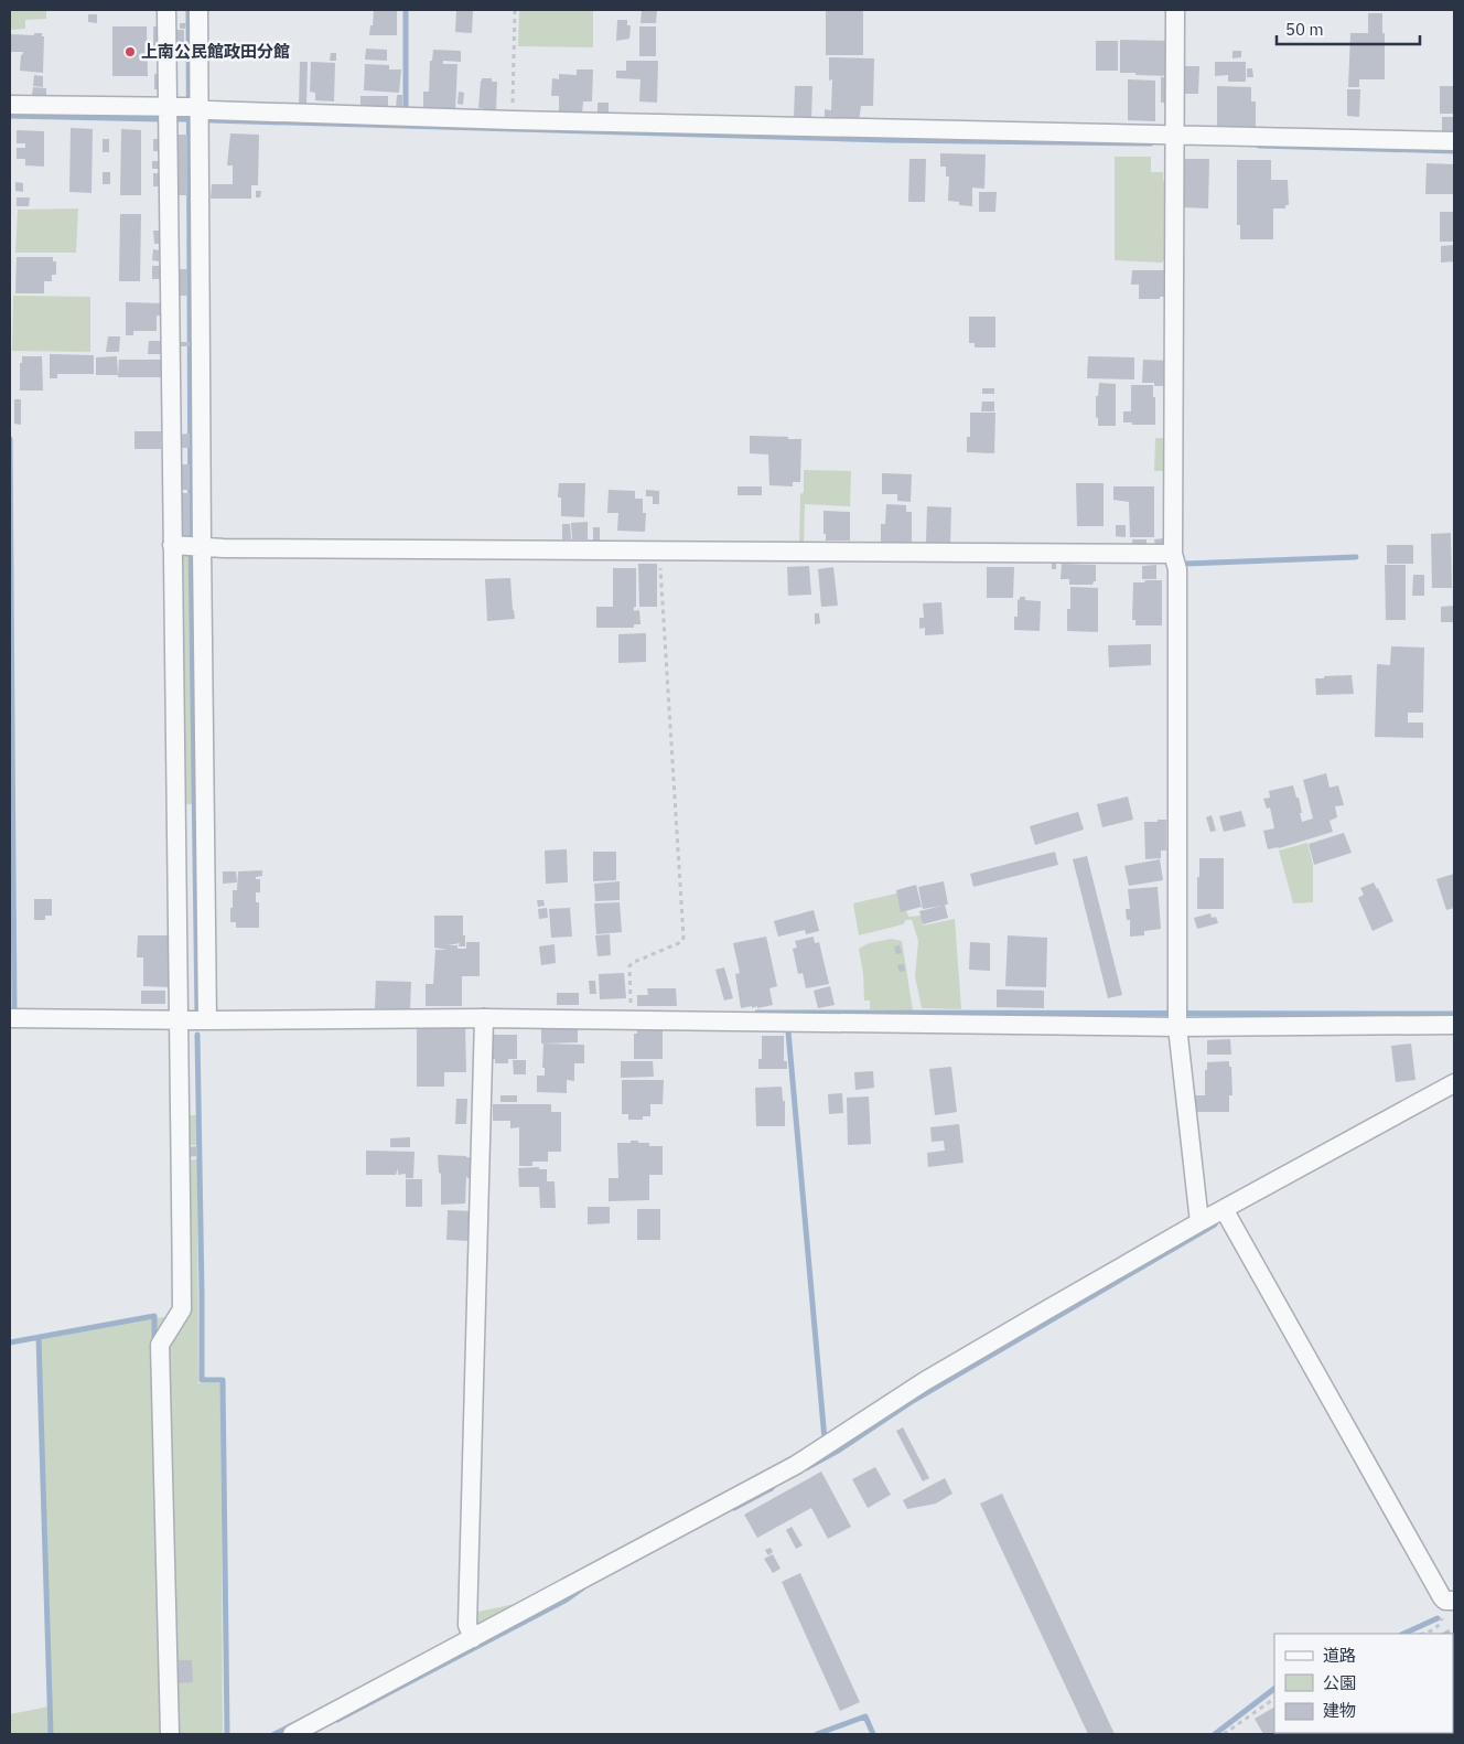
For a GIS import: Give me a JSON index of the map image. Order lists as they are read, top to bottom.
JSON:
{
  "places": ["上南公民館政田分館"],
  "legend": ["道路", "公園", "建物"],
  "scale_bar": "50 m"
}
